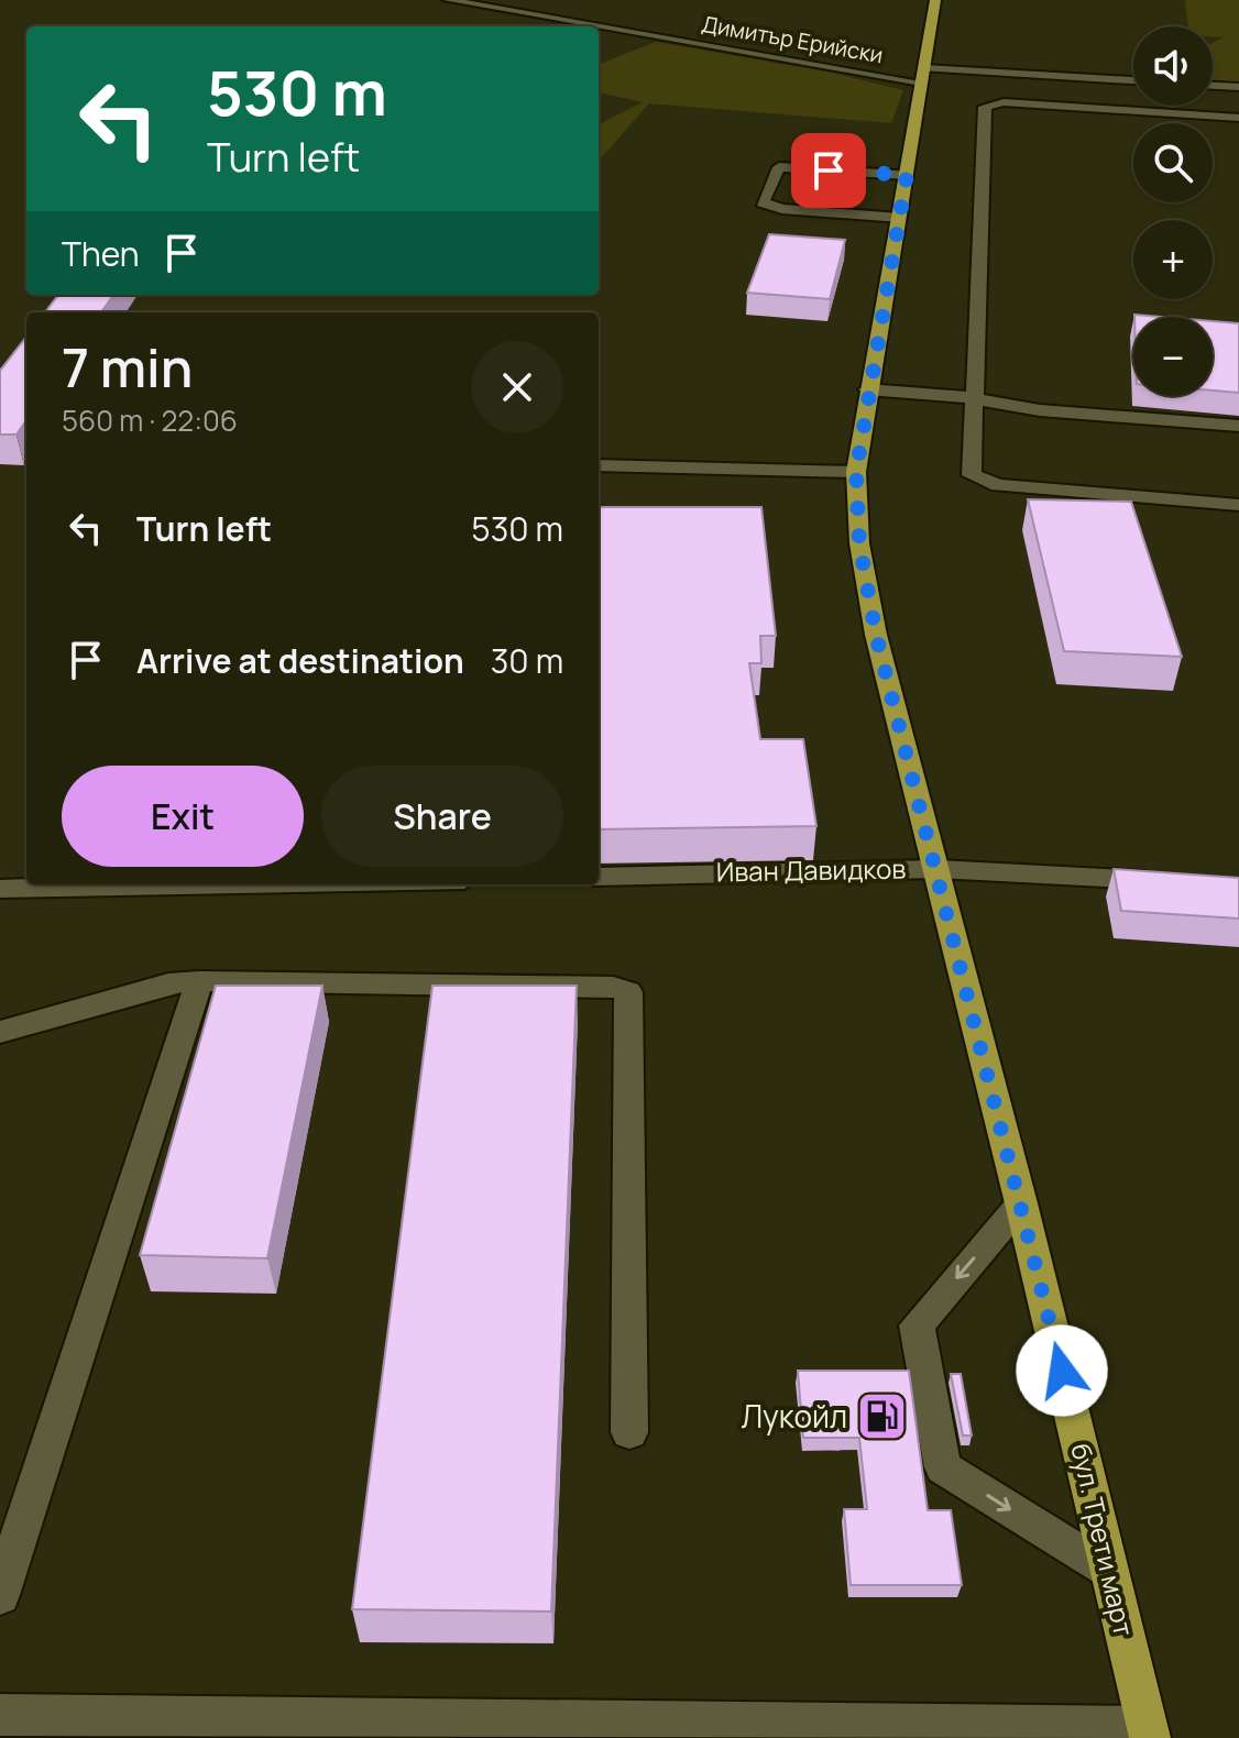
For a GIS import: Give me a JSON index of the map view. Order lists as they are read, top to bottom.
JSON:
{
  "streets": {
    "main road": ["бул. Трети март"],
    "street": ["Димитър Ерийски", "Иван Давидков"]
  },
  "crossings": [
    ["Димитър Ерийски", "бул. Трети март"],
    ["Иван Давидков", "бул. Трети март"]
  ],
  "places": {
    "fuel station": ["Лукойл"]
  },
  "page": {
    "map_buttons": ["+", "−"],
    "turn": ["530 m", "Turn left"],
    "then": "Then",
    "heading": ["7 min", "560 m · 22:06"],
    "list": [
      {
        "name": "Turn left",
        "value": "530 m"
      },
      {
        "name": "Arrive at destination",
        "value": "30 m"
      }
    ],
    "buttons": ["Exit", "Share"]
  }
}
